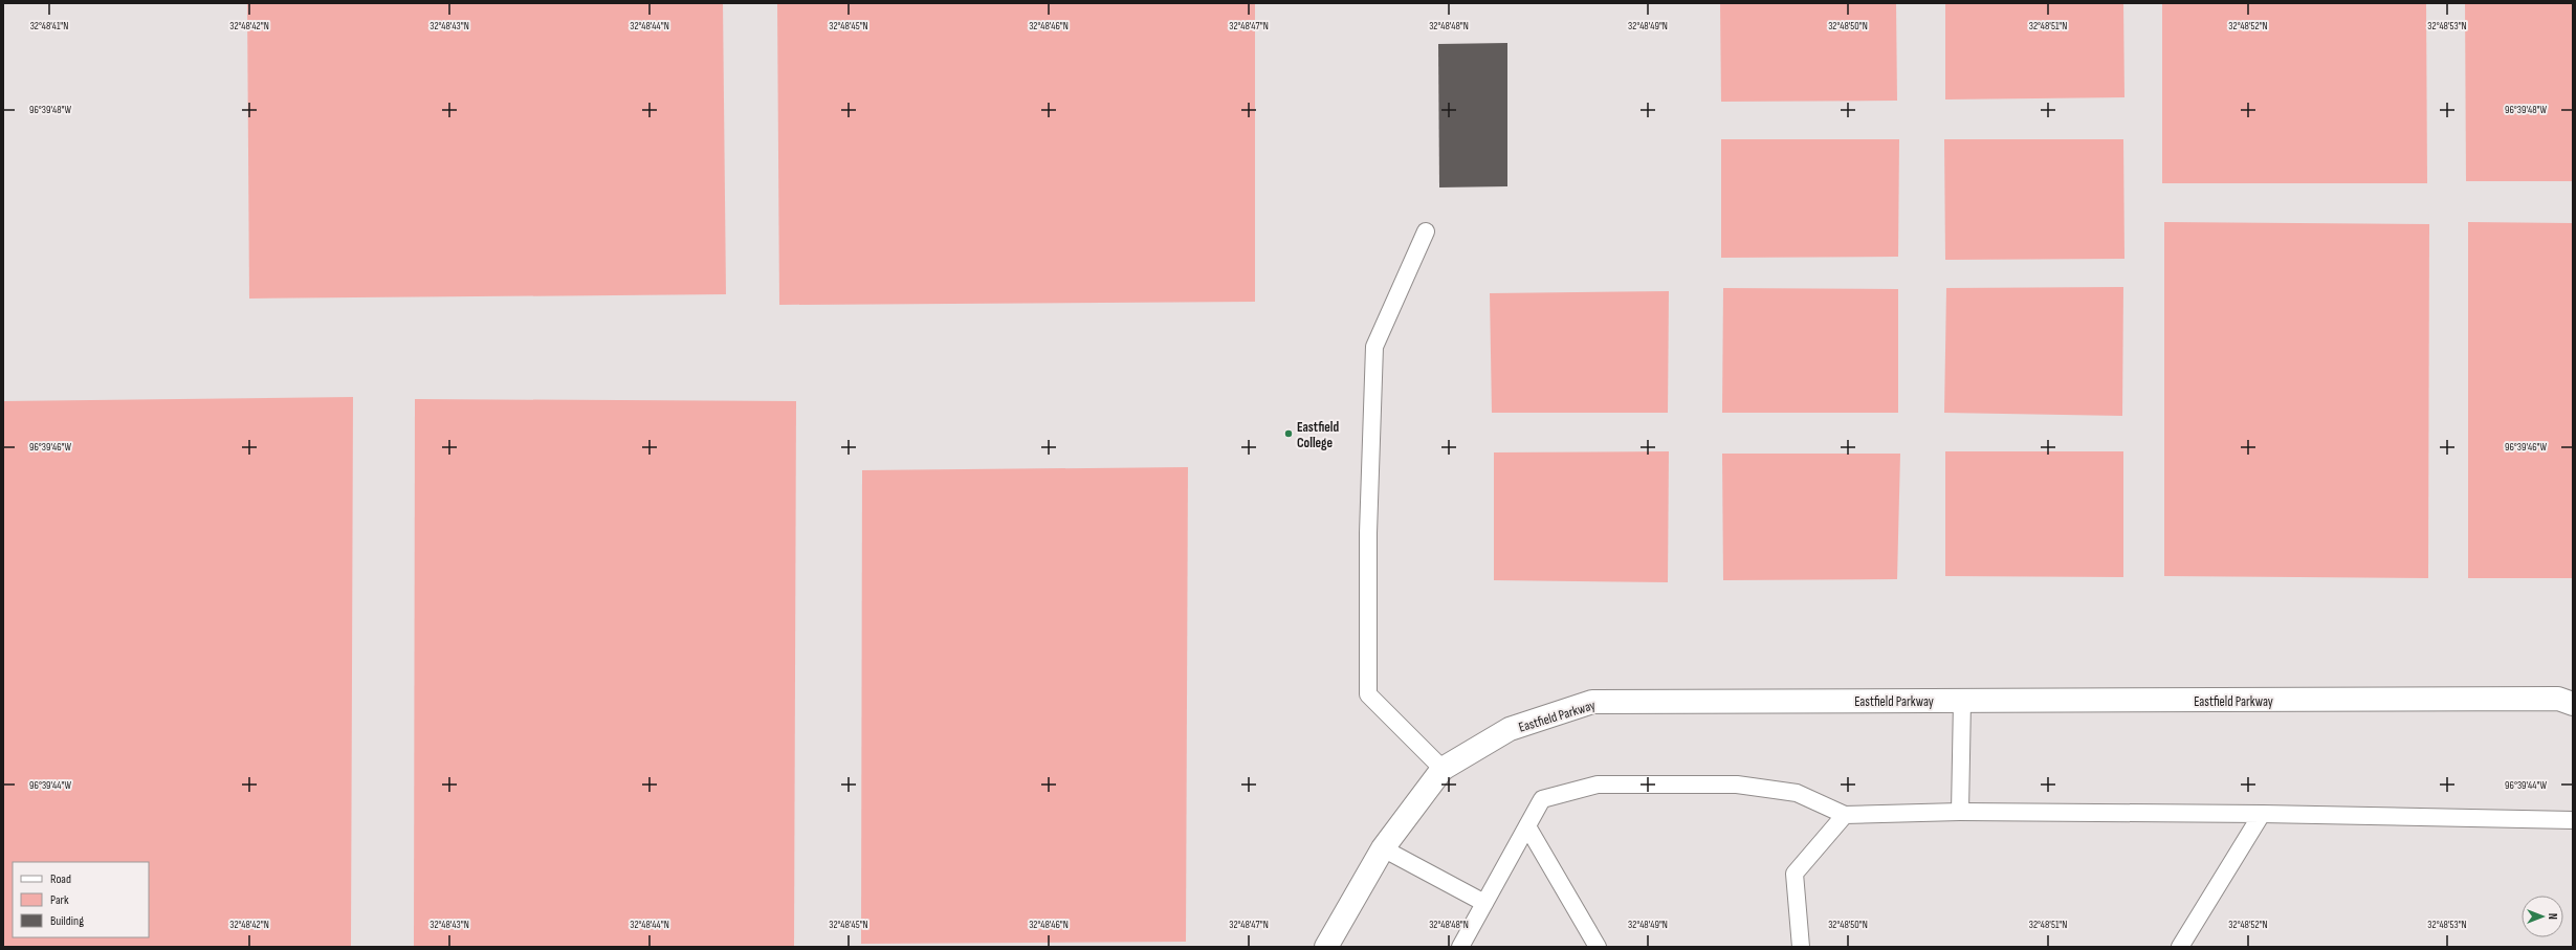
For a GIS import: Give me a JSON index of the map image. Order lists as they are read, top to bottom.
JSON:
{
  "streets": {
    "street": ["Eastfield Parkway"]
  },
  "places": ["Eastfield College"],
  "legend": ["Road", "Park", "Building"],
  "north": "right",
  "coordinates": [
    "32°48'41\"N",
    "32°48'42\"N",
    "32°48'43\"N",
    "32°48'44\"N",
    "32°48'45\"N",
    "32°48'46\"N",
    "32°48'47\"N",
    "32°48'48\"N",
    "32°48'49\"N",
    "32°48'50\"N",
    "32°48'51\"N",
    "32°48'52\"N",
    "32°48'53\"N",
    "96°39'48\"W",
    "96°39'46\"W",
    "96°39'44\"W"
  ]
}
